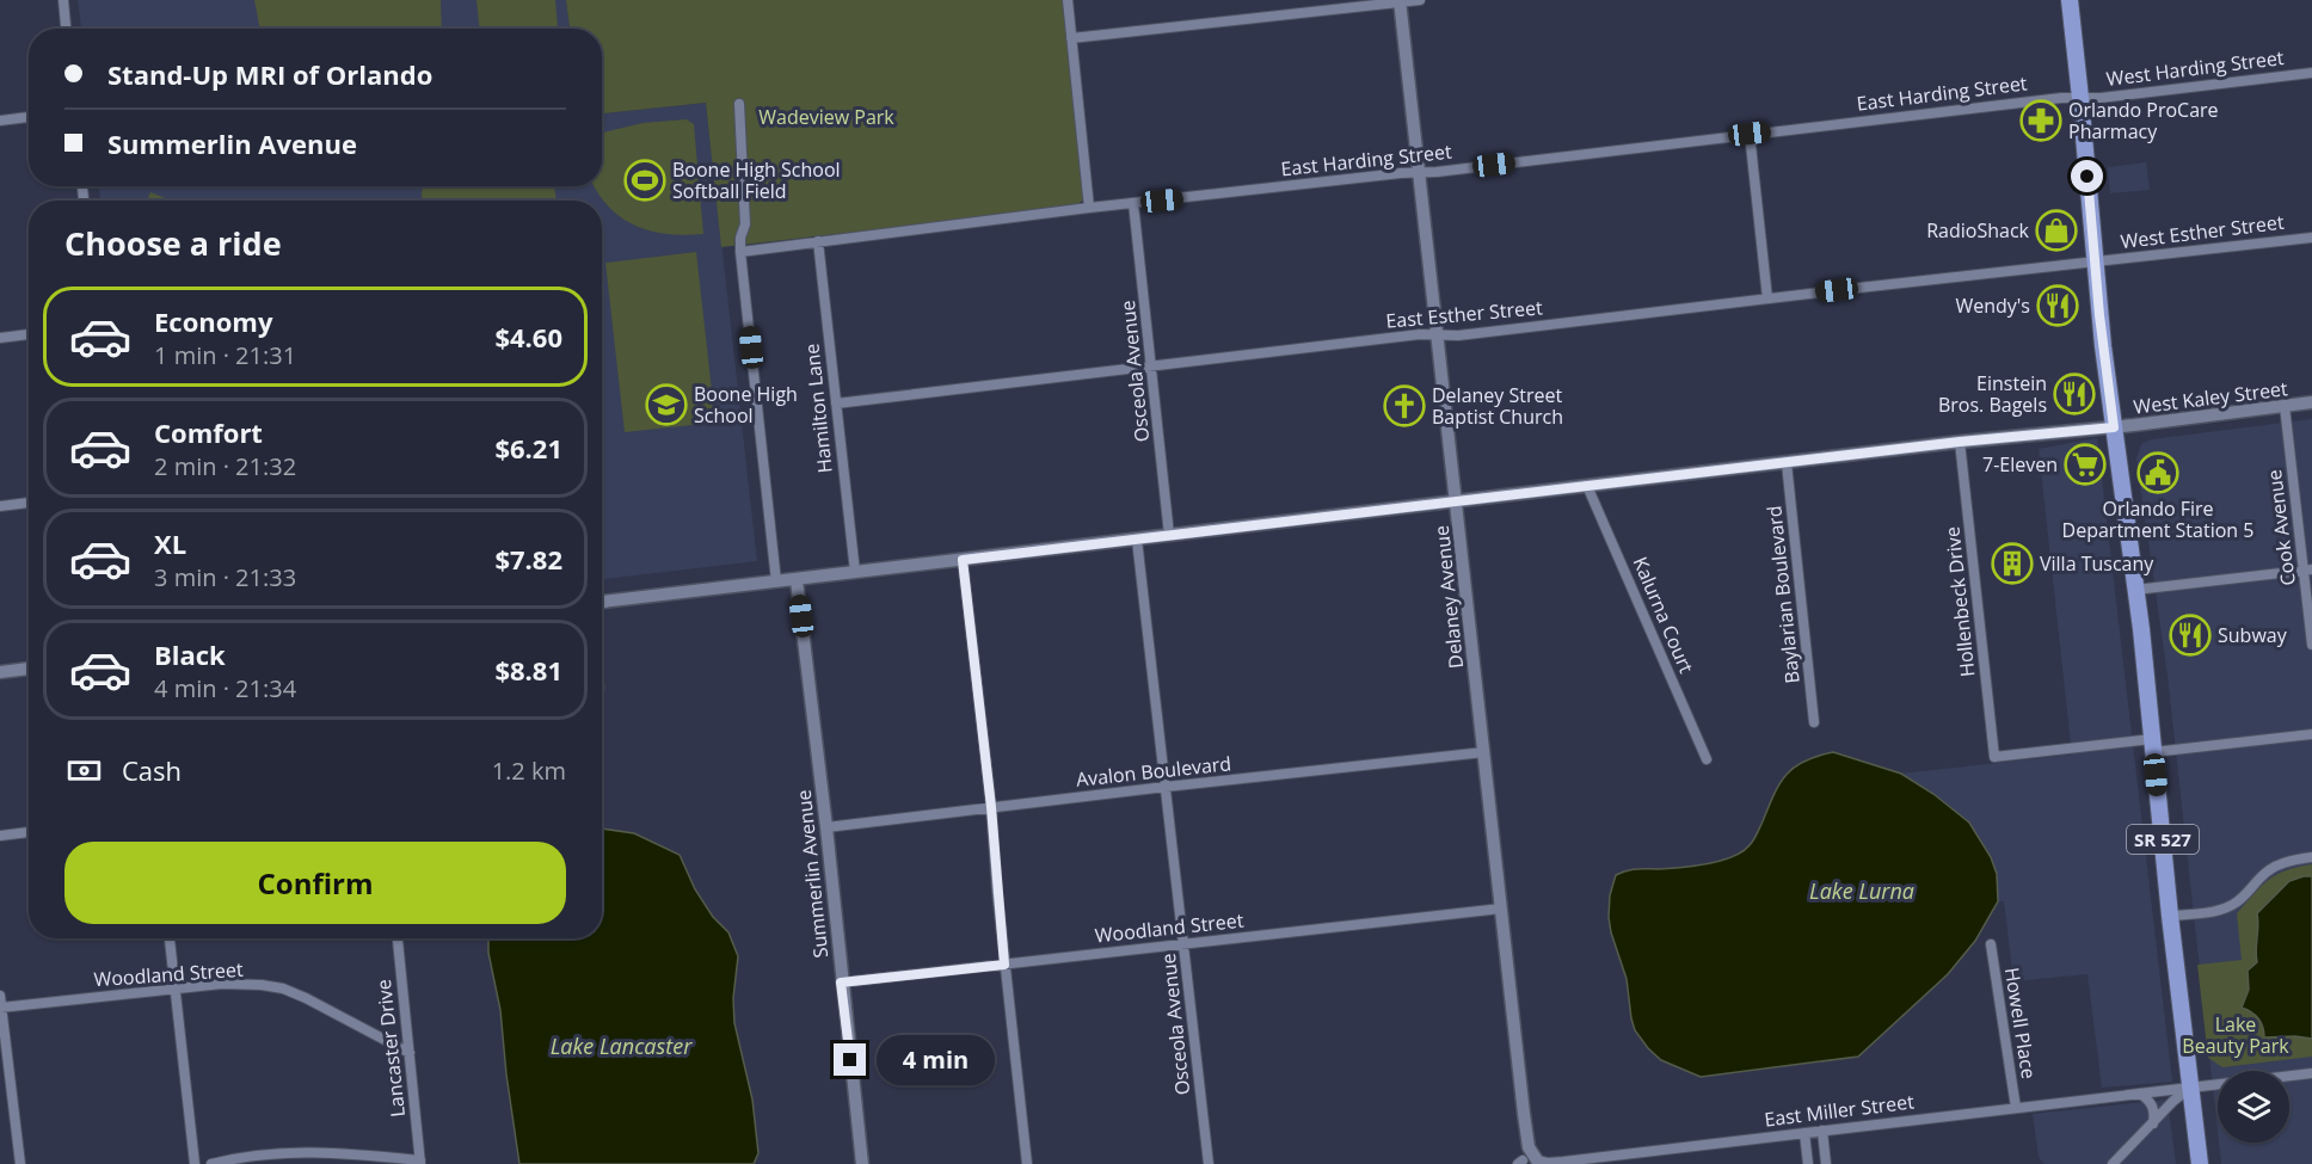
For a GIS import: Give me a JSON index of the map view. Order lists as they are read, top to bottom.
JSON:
{
  "streets": {
    "main road": ["SR 527"],
    "street": [
      "West Harding Street",
      "East Harding Street",
      "West Esther Street",
      "East Esther Street",
      "Osceola Avenue",
      "West Kaley Street",
      "Hamilton Lane",
      "Cook Avenue",
      "Baylarian Boulevard",
      "Delaney Avenue",
      "Hollenbeck Drive",
      "Kalurna Court",
      "Avalon Boulevard",
      "Summerlin Avenue",
      "Woodland Street",
      "Howell Place",
      "Lancaster Drive",
      "East Miller Street"
    ]
  },
  "crossings": [
    ["West Harding Street", "East Harding Street"],
    ["West Harding Street", "SR 527"],
    ["East Harding Street", "Osceola Avenue"],
    ["East Harding Street", "Hamilton Lane"],
    ["East Harding Street", "Delaney Avenue"],
    ["East Harding Street", "SR 527"],
    ["West Esther Street", "East Esther Street"],
    ["West Esther Street", "SR 527"],
    ["East Esther Street", "Osceola Avenue"],
    ["East Esther Street", "Hamilton Lane"],
    ["East Esther Street", "Delaney Avenue"],
    ["East Esther Street", "SR 527"],
    ["Osceola Avenue", "West Kaley Street"],
    ["Osceola Avenue", "Avalon Boulevard"],
    ["Osceola Avenue", "Woodland Street"],
    ["West Kaley Street", "Hamilton Lane"],
    ["West Kaley Street", "Cook Avenue"],
    ["West Kaley Street", "Baylarian Boulevard"],
    ["West Kaley Street", "Delaney Avenue"],
    ["West Kaley Street", "Hollenbeck Drive"],
    ["West Kaley Street", "Kalurna Court"],
    ["West Kaley Street", "SR 527"],
    ["West Kaley Street", "Summerlin Avenue"],
    ["Delaney Avenue", "Avalon Boulevard"],
    ["Delaney Avenue", "Woodland Street"],
    ["Delaney Avenue", "East Miller Street"],
    ["Hollenbeck Drive", "SR 527"],
    ["Avalon Boulevard", "Summerlin Avenue"],
    ["Summerlin Avenue", "Woodland Street"],
    ["Woodland Street", "Lancaster Drive"],
    ["Howell Place", "East Miller Street"]
  ],
  "water": ["Lake Lurna", "Lake Lancaster"],
  "parks": ["Wadeview Park", "Lake Beauty Park"],
  "places": {
    "pharmacy": ["Orlando ProCare Pharmacy"],
    "sports": ["Boone High School Softball Field"],
    "shop": ["RadioShack"],
    "restaurant": ["Wendy's", "Einstein Bros. Bagels", "Subway"],
    "school or university": ["Boone High School"],
    "church": ["Delaney Street Baptist Church"],
    "supermarket": ["7-Eleven"],
    "public building": ["Orlando Fire Department Station 5"],
    "building": ["Villa Tuscany"]
  },
  "page": {
    "banner": ["Stand-Up MRI of Orlando", "Summerlin Avenue"],
    "heading": "Choose a ride",
    "list": [
      {
        "name": "Economy",
        "note": "1 min · 21:31",
        "value": "$4.60"
      },
      {
        "name": "Comfort",
        "note": "2 min · 21:32",
        "value": "$6.21"
      },
      {
        "name": "XL",
        "note": "3 min · 21:33",
        "value": "$7.82"
      },
      {
        "name": "Black",
        "note": "4 min · 21:34",
        "value": "$8.81"
      }
    ],
    "pay": ["Cash", "1.2 km"],
    "buttons": "Confirm",
    "bubble": "4 min"
  }
}
